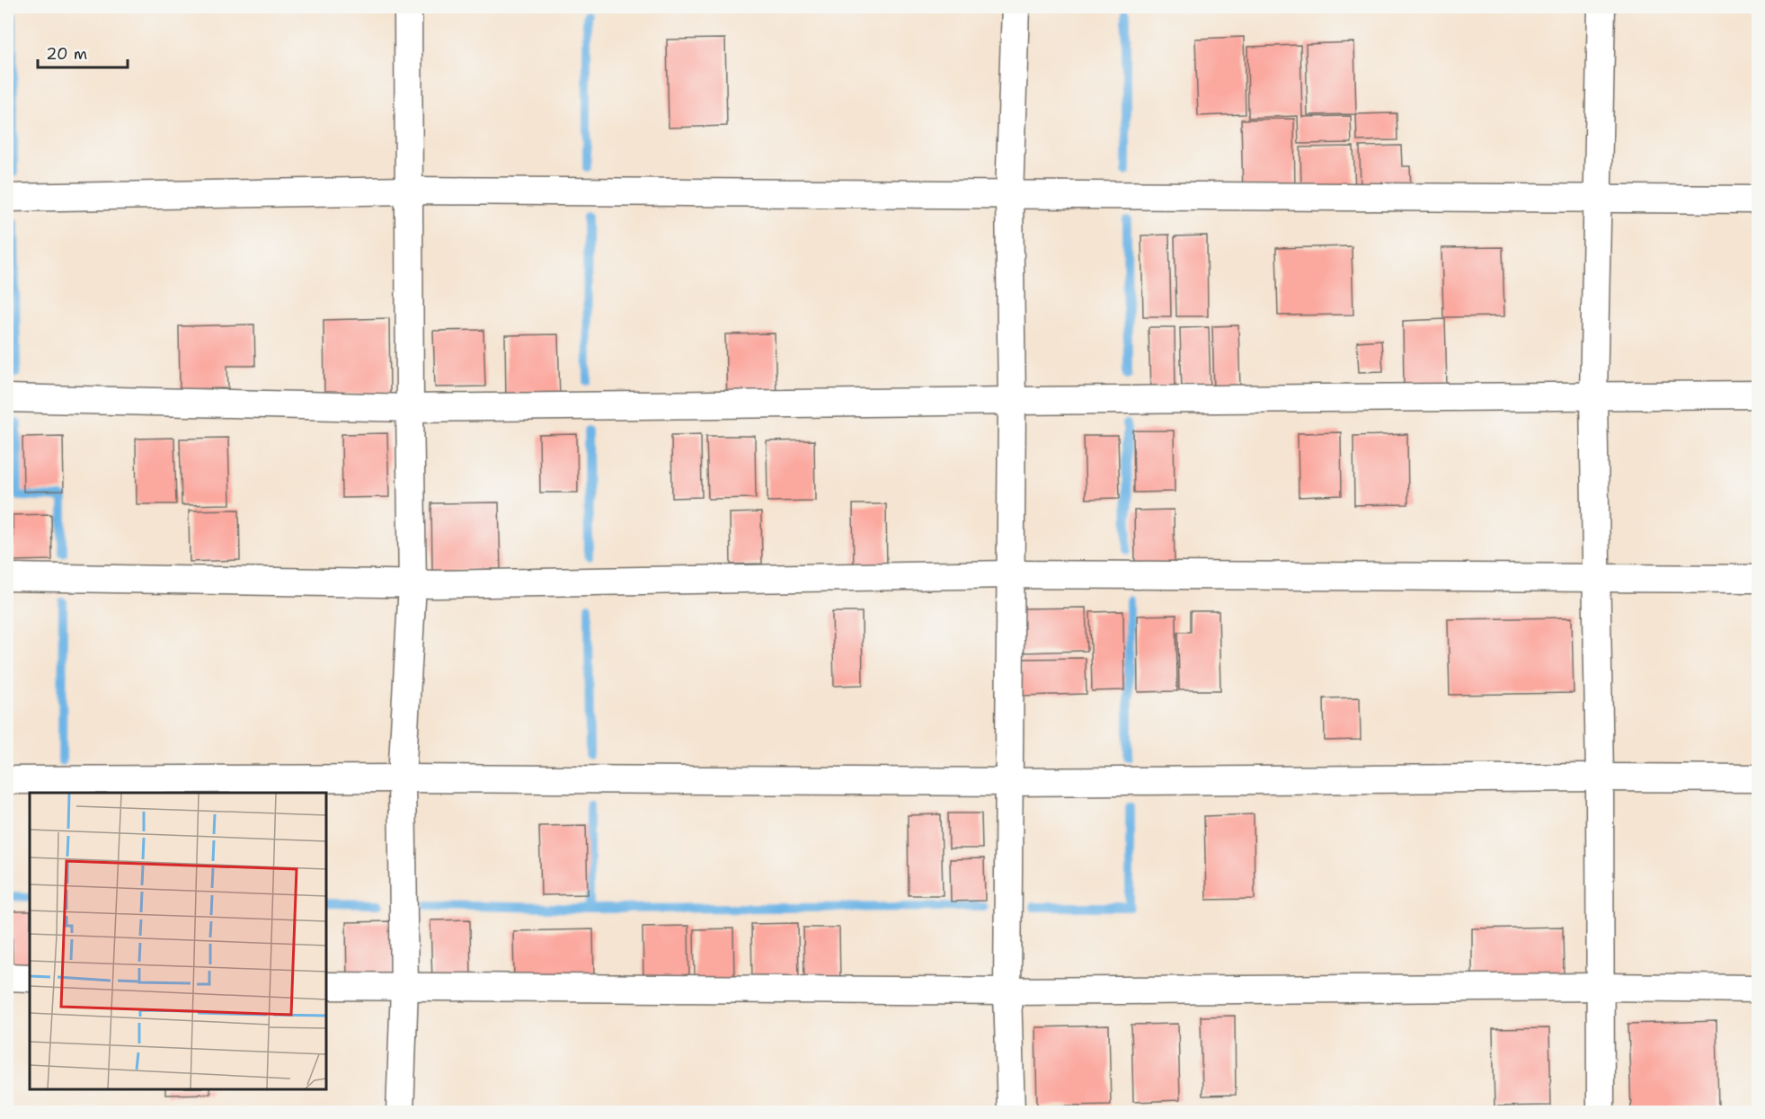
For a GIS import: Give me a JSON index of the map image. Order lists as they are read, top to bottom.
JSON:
{
  "scale_bar": "20 m"
}
